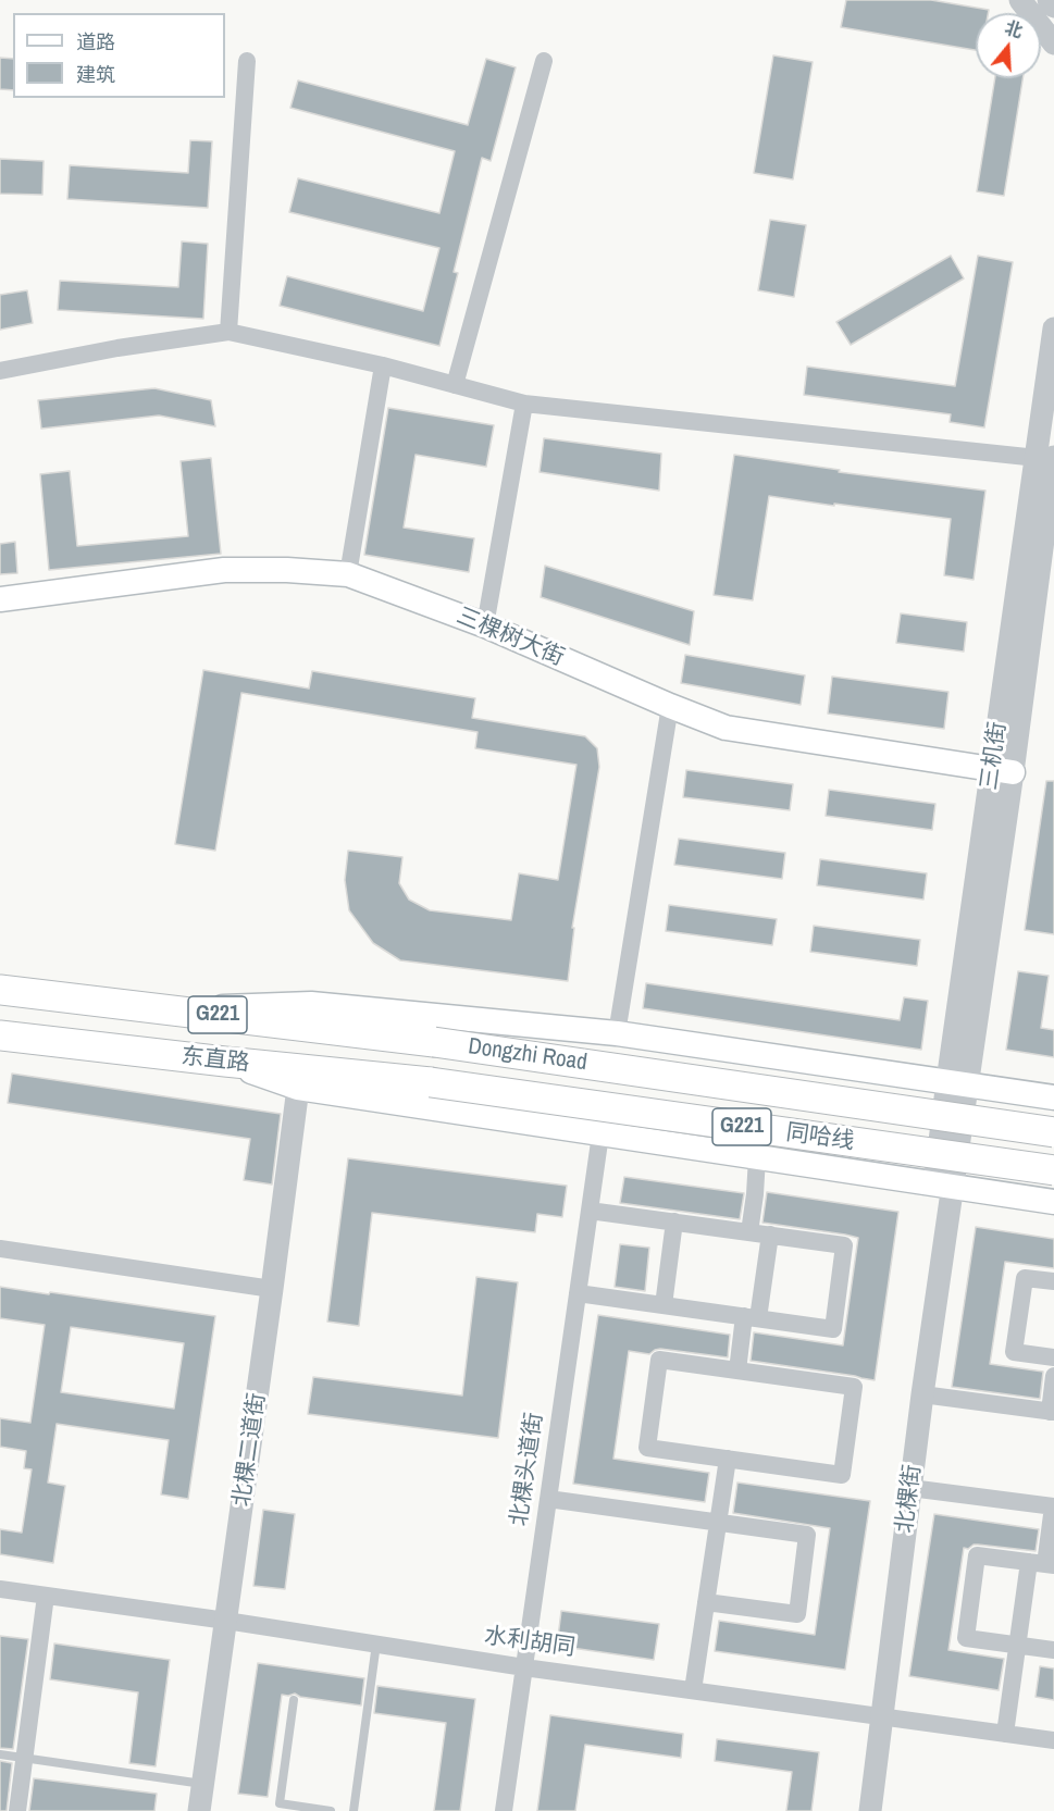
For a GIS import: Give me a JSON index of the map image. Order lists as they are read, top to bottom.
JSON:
{
  "streets": {
    "highway": [
      "G221",
      "Dongzhi Road",
      "东直路",
      "同哈线"
    ],
    "main road": ["三棵树大街"],
    "street": [
      "三机街",
      "北棵二道街",
      "北棵头道街",
      "北棵街",
      "水利胡同"
    ]
  },
  "crossings": [
    ["三棵树大街", "三机街"],
    ["三机街", "北棵街"],
    ["东直路", "同哈线"],
    ["北棵二道街", "水利胡同"],
    ["北棵头道街", "水利胡同"],
    ["北棵街", "水利胡同"]
  ],
  "legend": ["道路", "建筑"],
  "north": "top"
}
